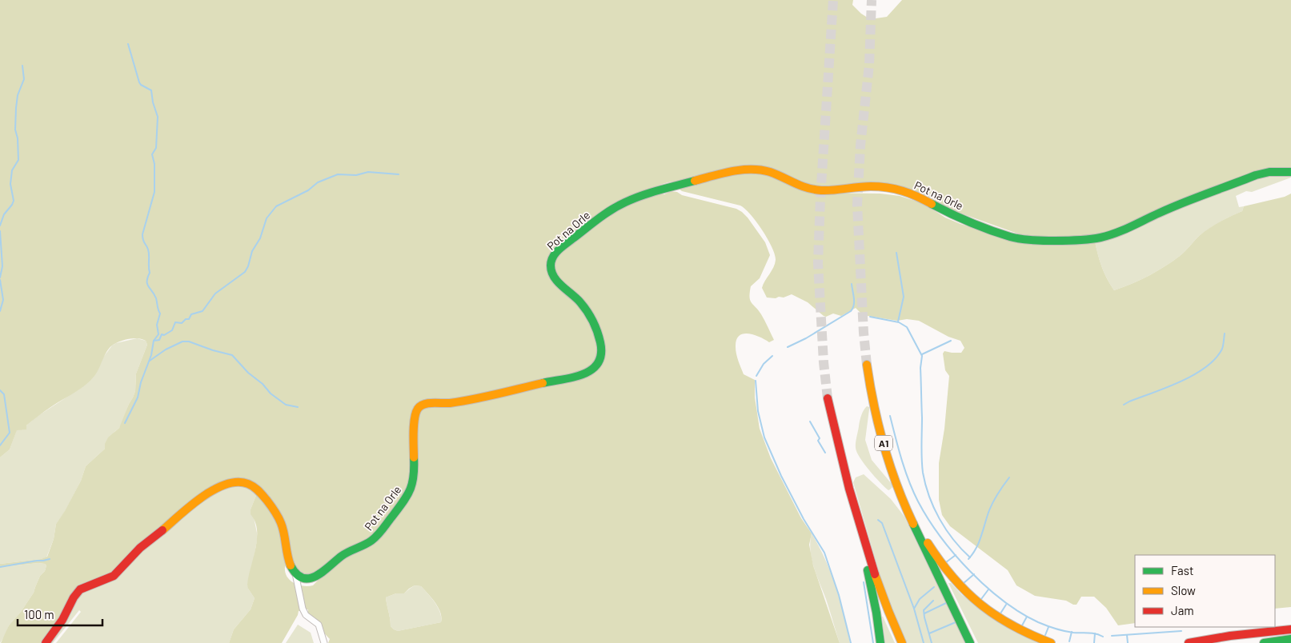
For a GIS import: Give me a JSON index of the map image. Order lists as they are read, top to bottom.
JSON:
{
  "streets": {
    "main road": ["Pot na Orle", "A1"]
  },
  "legend": ["Fast", "Slow", "Jam"],
  "scale_bar": "100 m"
}
